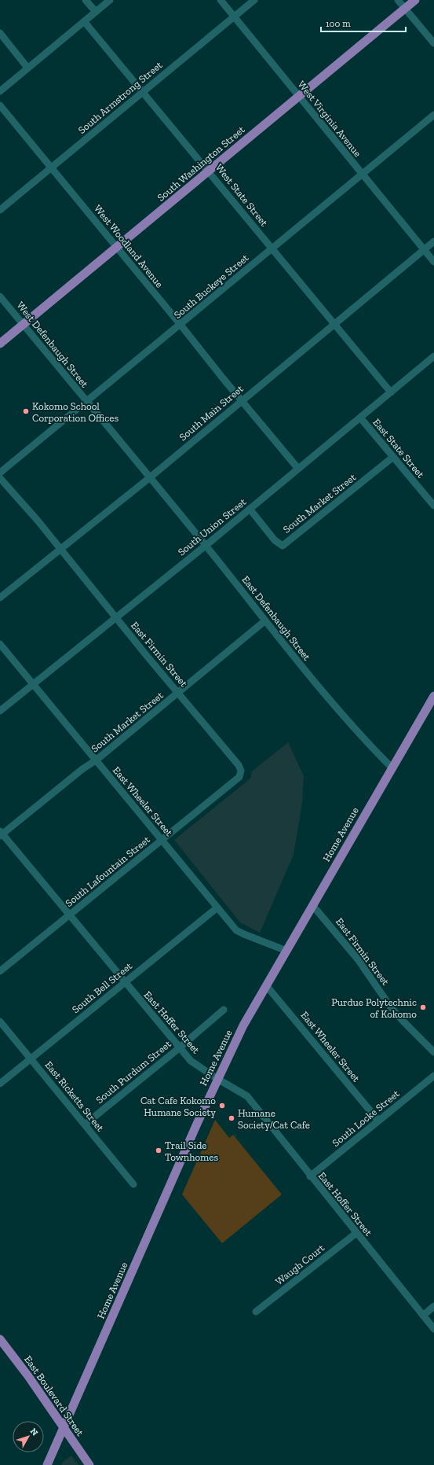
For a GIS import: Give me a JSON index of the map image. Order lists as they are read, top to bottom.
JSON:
{
  "streets": {
    "main road": ["South Washington Street", "Home Avenue", "East Boulevard Street"],
    "street": [
      "South Armstrong Street",
      "West Virginia Avenue",
      "West State Street",
      "West Woodland Avenue",
      "South Buckeye Street",
      "West Defenbaugh Street",
      "South Main Street",
      "East State Street",
      "South Market Street",
      "South Union Street",
      "East Defenbaugh Street",
      "East Firmin Street",
      "East Wheeler Street",
      "South Lafountain Street",
      "South Bell Street",
      "East Hoffer Street",
      "South Purdum Street",
      "East Ricketts Street",
      "South Locke Street",
      "Waugh Court"
    ]
  },
  "crossings": [
    ["South Armstrong Street", "West Virginia Avenue"],
    ["South Armstrong Street", "West State Street"],
    ["South Armstrong Street", "West Woodland Avenue"],
    ["West Virginia Avenue", "South Washington Street"],
    ["West Virginia Avenue", "South Buckeye Street"],
    ["West Virginia Avenue", "South Main Street"],
    ["South Washington Street", "West State Street"],
    ["South Washington Street", "West Woodland Avenue"],
    ["South Washington Street", "West Defenbaugh Street"],
    ["West State Street", "South Buckeye Street"],
    ["West State Street", "South Main Street"],
    ["West Woodland Avenue", "South Buckeye Street"],
    ["West Woodland Avenue", "South Main Street"],
    ["West Woodland Avenue", "South Union Street"],
    ["South Buckeye Street", "West Defenbaugh Street"],
    ["West Defenbaugh Street", "South Main Street"],
    ["West Defenbaugh Street", "East Defenbaugh Street"],
    ["South Main Street", "East Defenbaugh Street"],
    ["South Main Street", "East Firmin Street"],
    ["East State Street", "South Market Street"],
    ["East State Street", "South Union Street"],
    ["South Market Street", "South Union Street"],
    ["South Market Street", "East Defenbaugh Street"],
    ["South Market Street", "East Firmin Street"],
    ["South Market Street", "East Wheeler Street"],
    ["South Market Street", "East Hoffer Street"],
    ["South Union Street", "East Defenbaugh Street"],
    ["South Union Street", "East Firmin Street"],
    ["South Union Street", "East Wheeler Street"],
    ["East Defenbaugh Street", "Home Avenue"],
    ["East Firmin Street", "Home Avenue"],
    ["East Firmin Street", "South Lafountain Street"],
    ["East Wheeler Street", "Home Avenue"],
    ["East Wheeler Street", "South Lafountain Street"],
    ["East Wheeler Street", "South Bell Street"],
    ["East Wheeler Street", "South Locke Street"],
    ["Home Avenue", "East Hoffer Street"],
    ["Home Avenue", "East Boulevard Street"],
    ["South Lafountain Street", "East Hoffer Street"],
    ["South Bell Street", "East Hoffer Street"],
    ["South Bell Street", "East Ricketts Street"],
    ["East Hoffer Street", "South Purdum Street"],
    ["East Hoffer Street", "South Locke Street"],
    ["East Hoffer Street", "Waugh Court"],
    ["South Purdum Street", "East Ricketts Street"]
  ],
  "places": [
    "Kokomo School Corporation Offices",
    "Purdue Polytechnic of Kokomo",
    "Cat Cafe Kokomo Humane Society",
    "Humane Society/Cat Cafe",
    "Trail Side Townhomes"
  ],
  "scale_bar": "100 m",
  "north": "top right"
}
